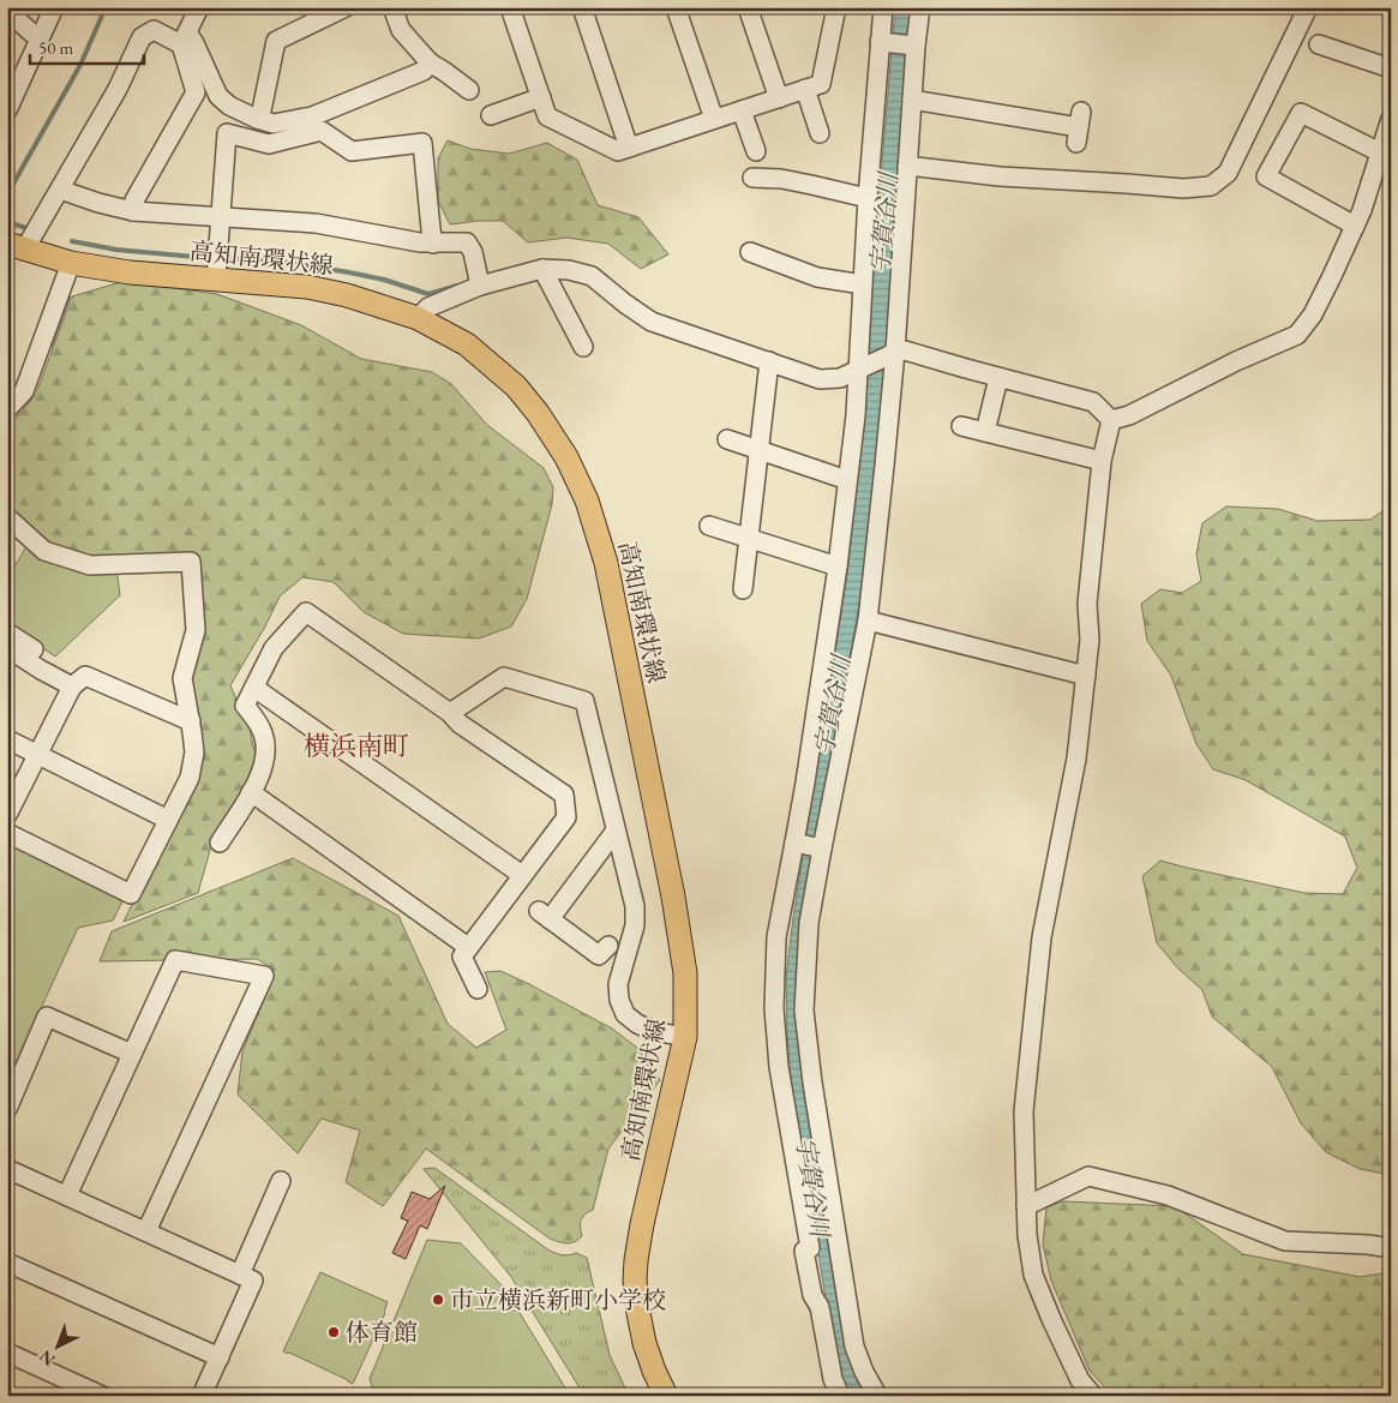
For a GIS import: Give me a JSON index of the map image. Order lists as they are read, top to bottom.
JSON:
{
  "streets": {
    "main road": ["高知南環状線"]
  },
  "districts": ["横浜南町"],
  "water": ["宇賀谷川"],
  "places": ["市立横浜新町小学校", "体育館"],
  "scale_bar": "50 m",
  "north": "bottom left"
}
